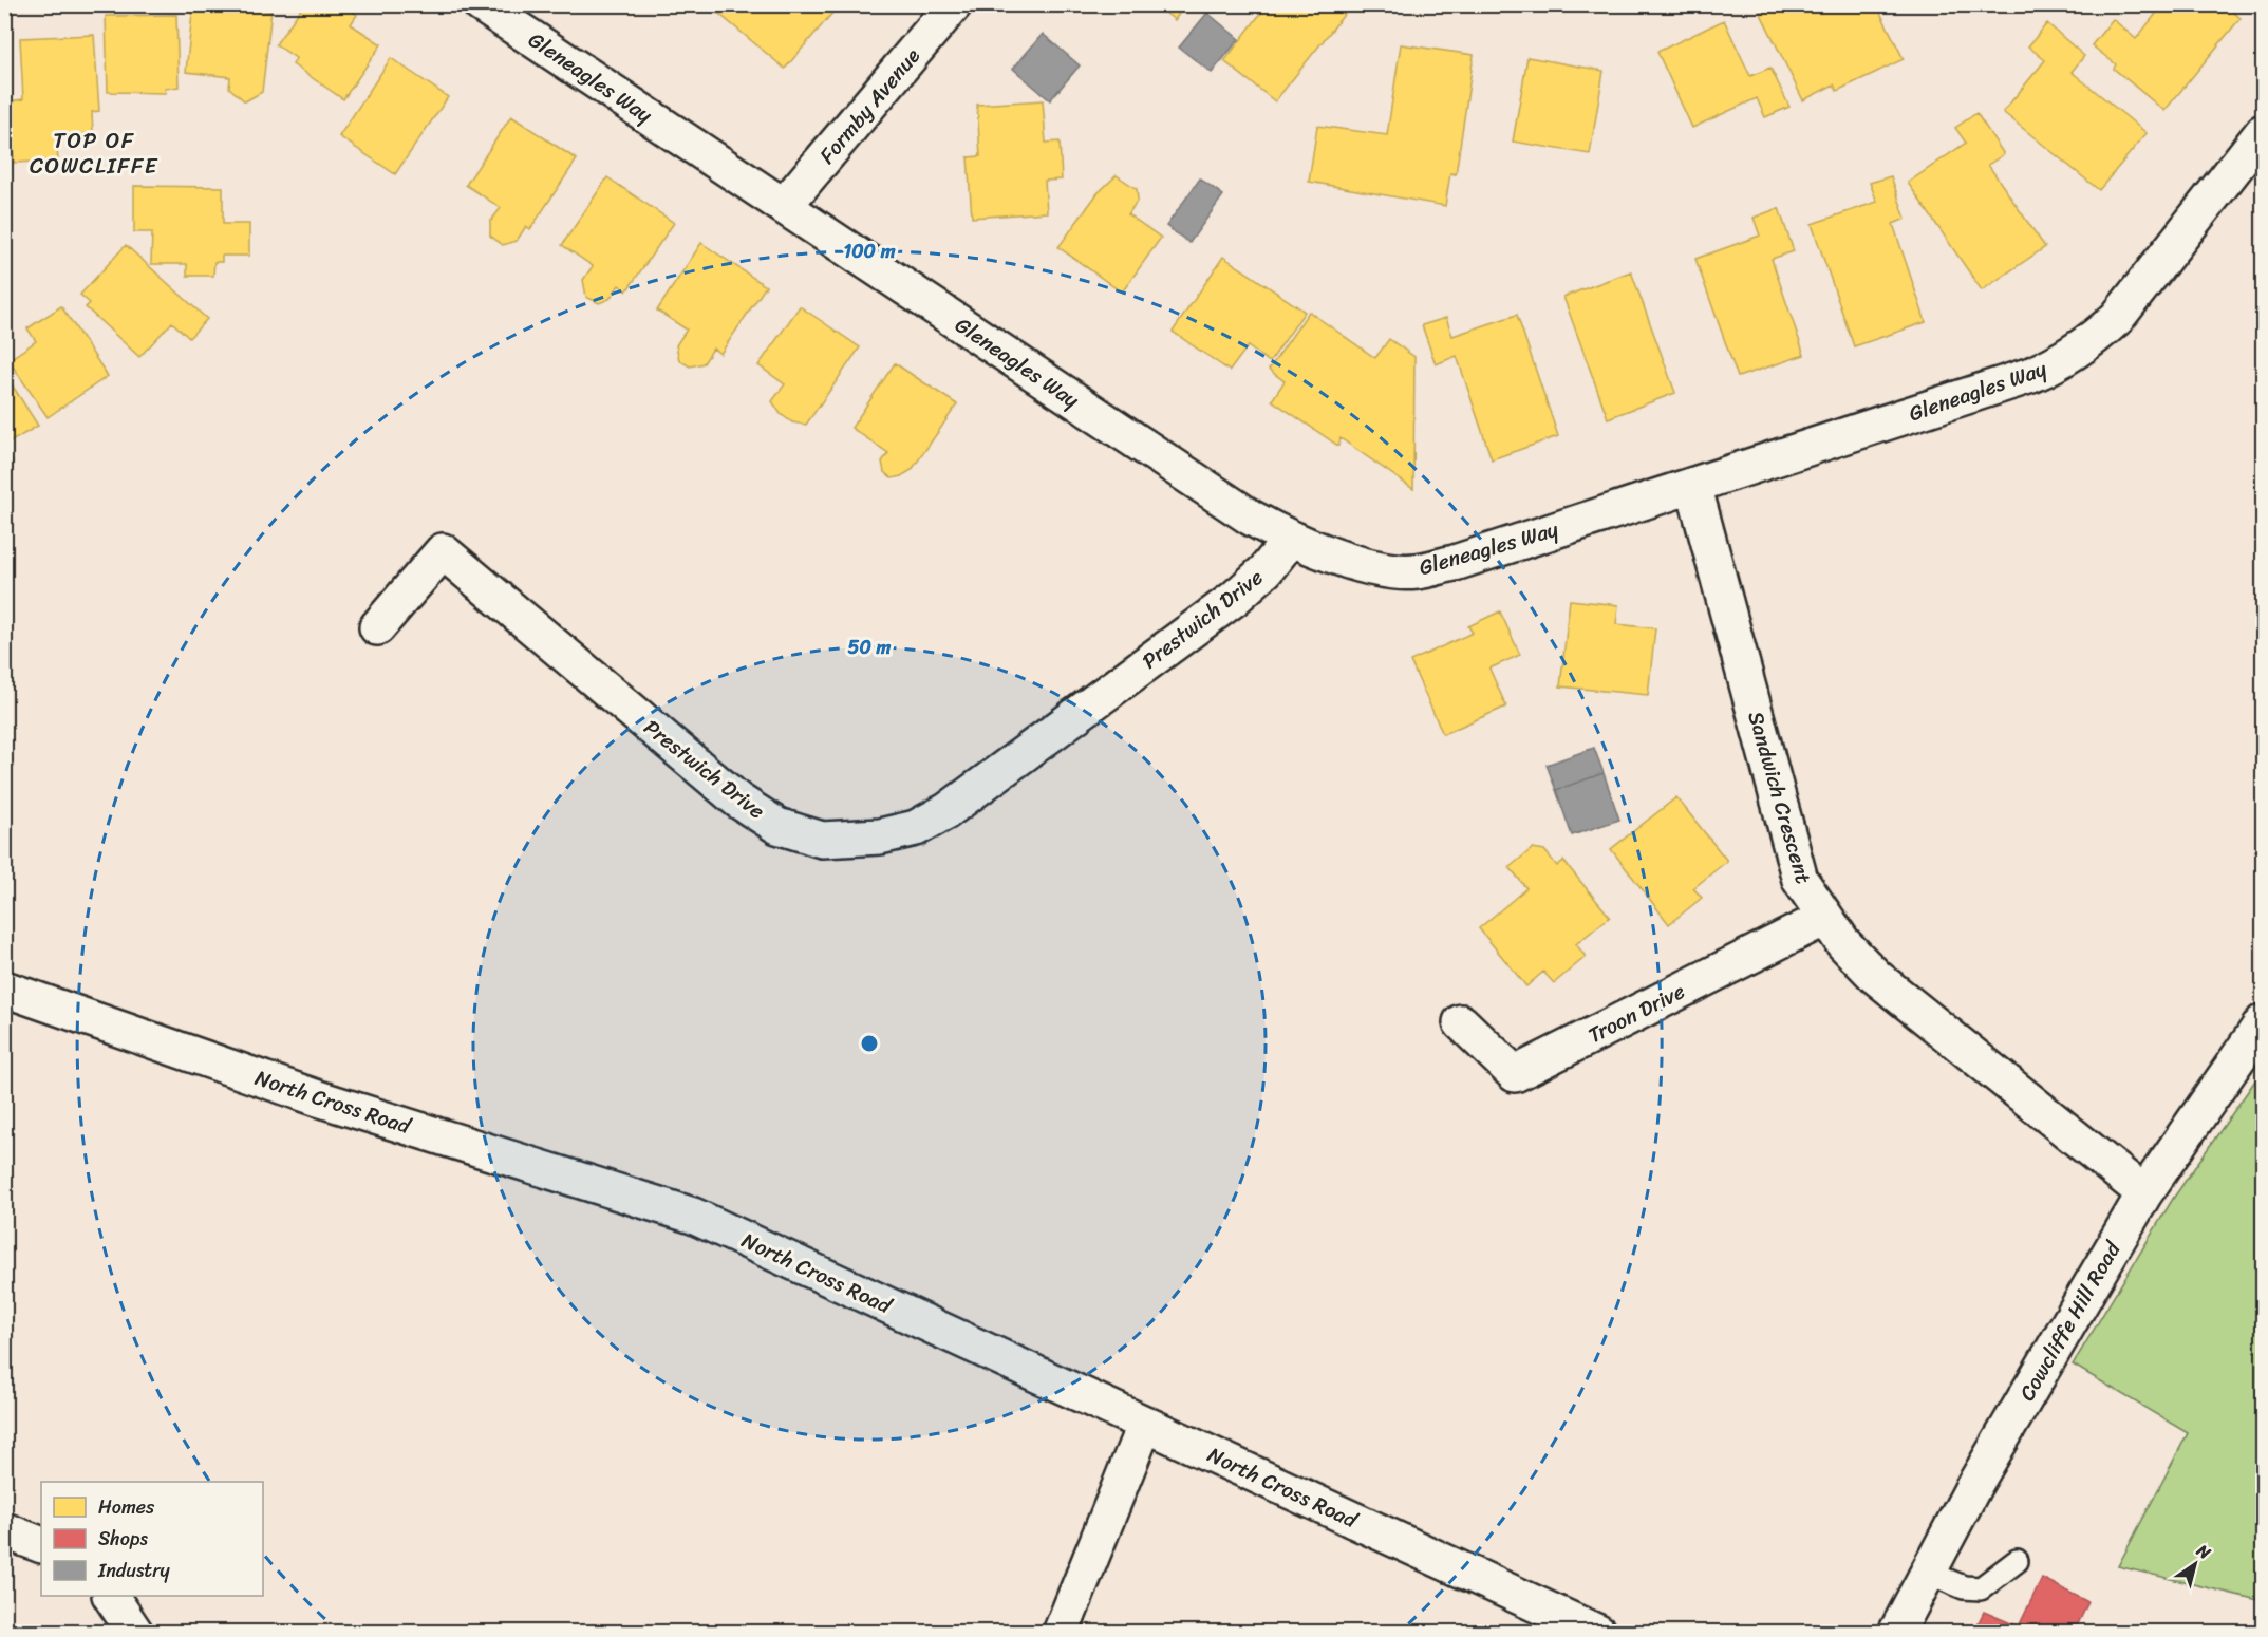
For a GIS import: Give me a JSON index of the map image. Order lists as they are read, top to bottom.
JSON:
{
  "streets": {
    "street": [
      "Gleneagles Way",
      "Formby Avenue",
      "Prestwich Drive",
      "Sandwich Crescent",
      "Troon Drive",
      "North Cross Road",
      "Cowcliffe Hill Road"
    ]
  },
  "crossings": [
    ["Gleneagles Way", "Formby Avenue"],
    ["Gleneagles Way", "Prestwich Drive"],
    ["Gleneagles Way", "Sandwich Crescent"],
    ["Sandwich Crescent", "Troon Drive"],
    ["Sandwich Crescent", "Cowcliffe Hill Road"]
  ],
  "districts": ["TOP OF COWCLIFFE"],
  "legend": ["Homes", "Shops", "Industry"],
  "north": "top right",
  "rings": ["100 m", "50 m"]
}
